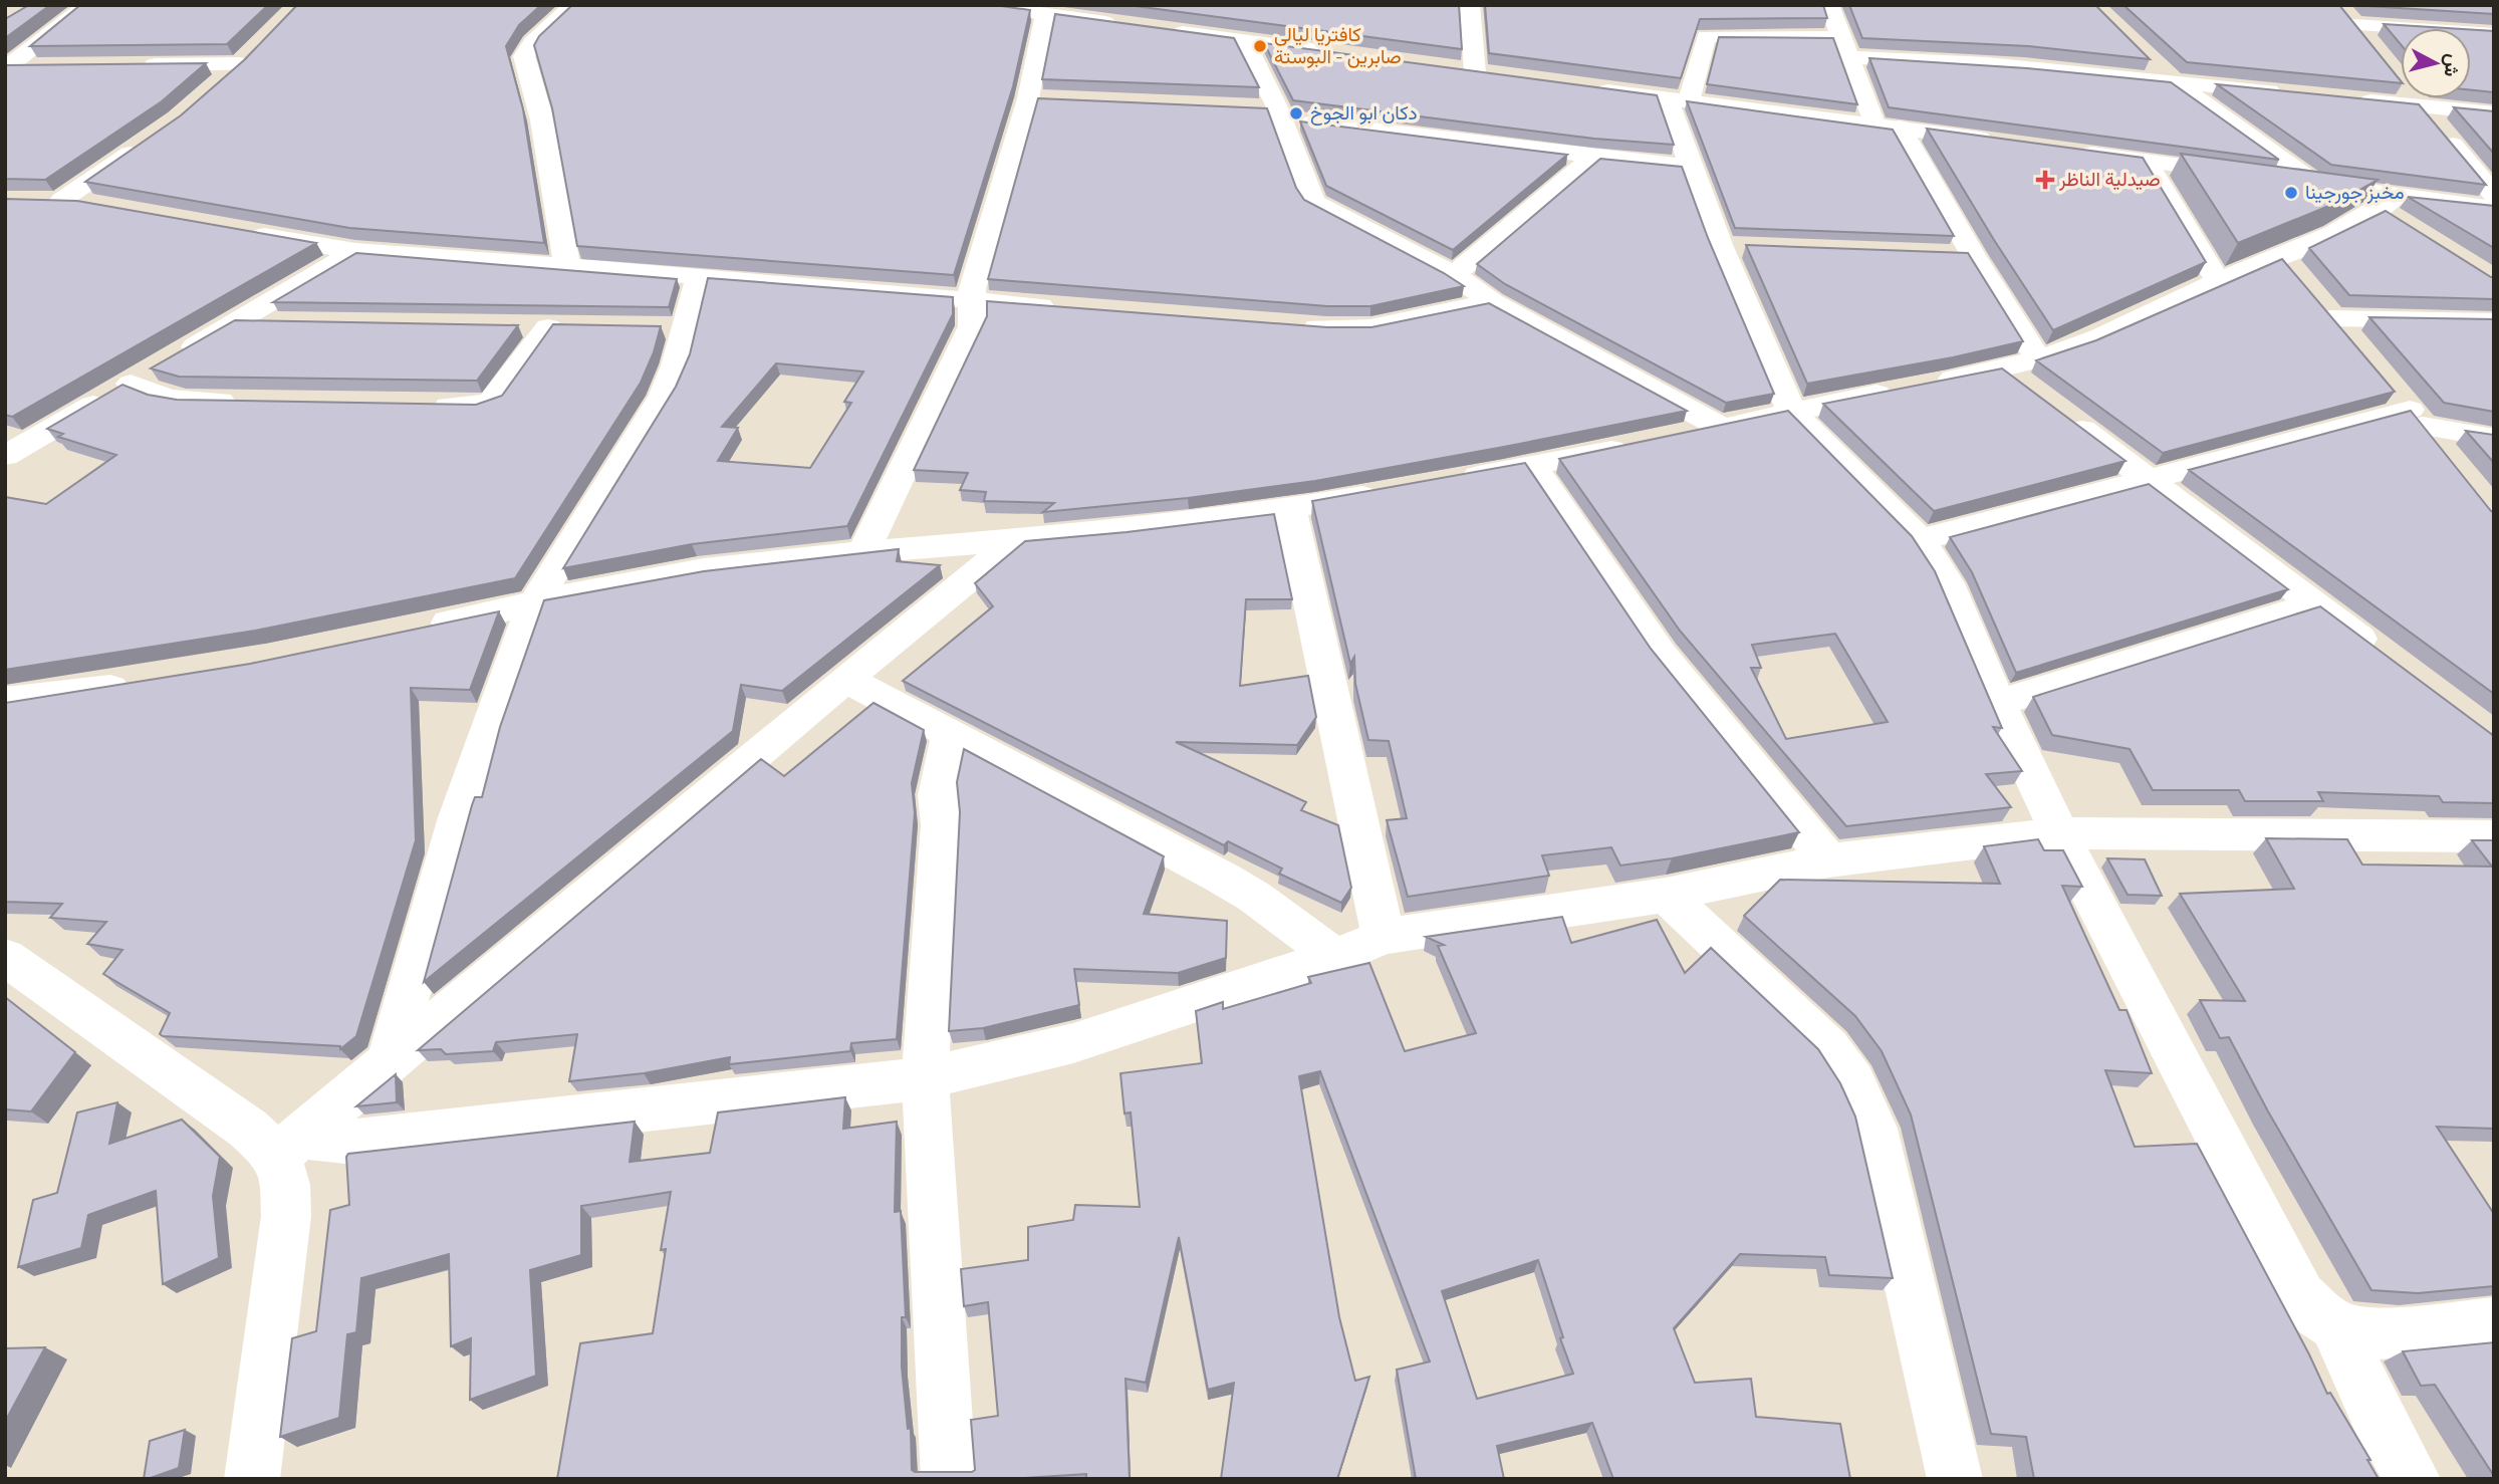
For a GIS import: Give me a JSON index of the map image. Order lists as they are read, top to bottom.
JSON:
{
  "places": {
    "other": ["كافتريا ليالي صابرين - البوستة", "دكان ابو الجوخ", "مخبز جورجينا"],
    "health": ["صيدلية الناظر"]
  },
  "north": "right"
}
